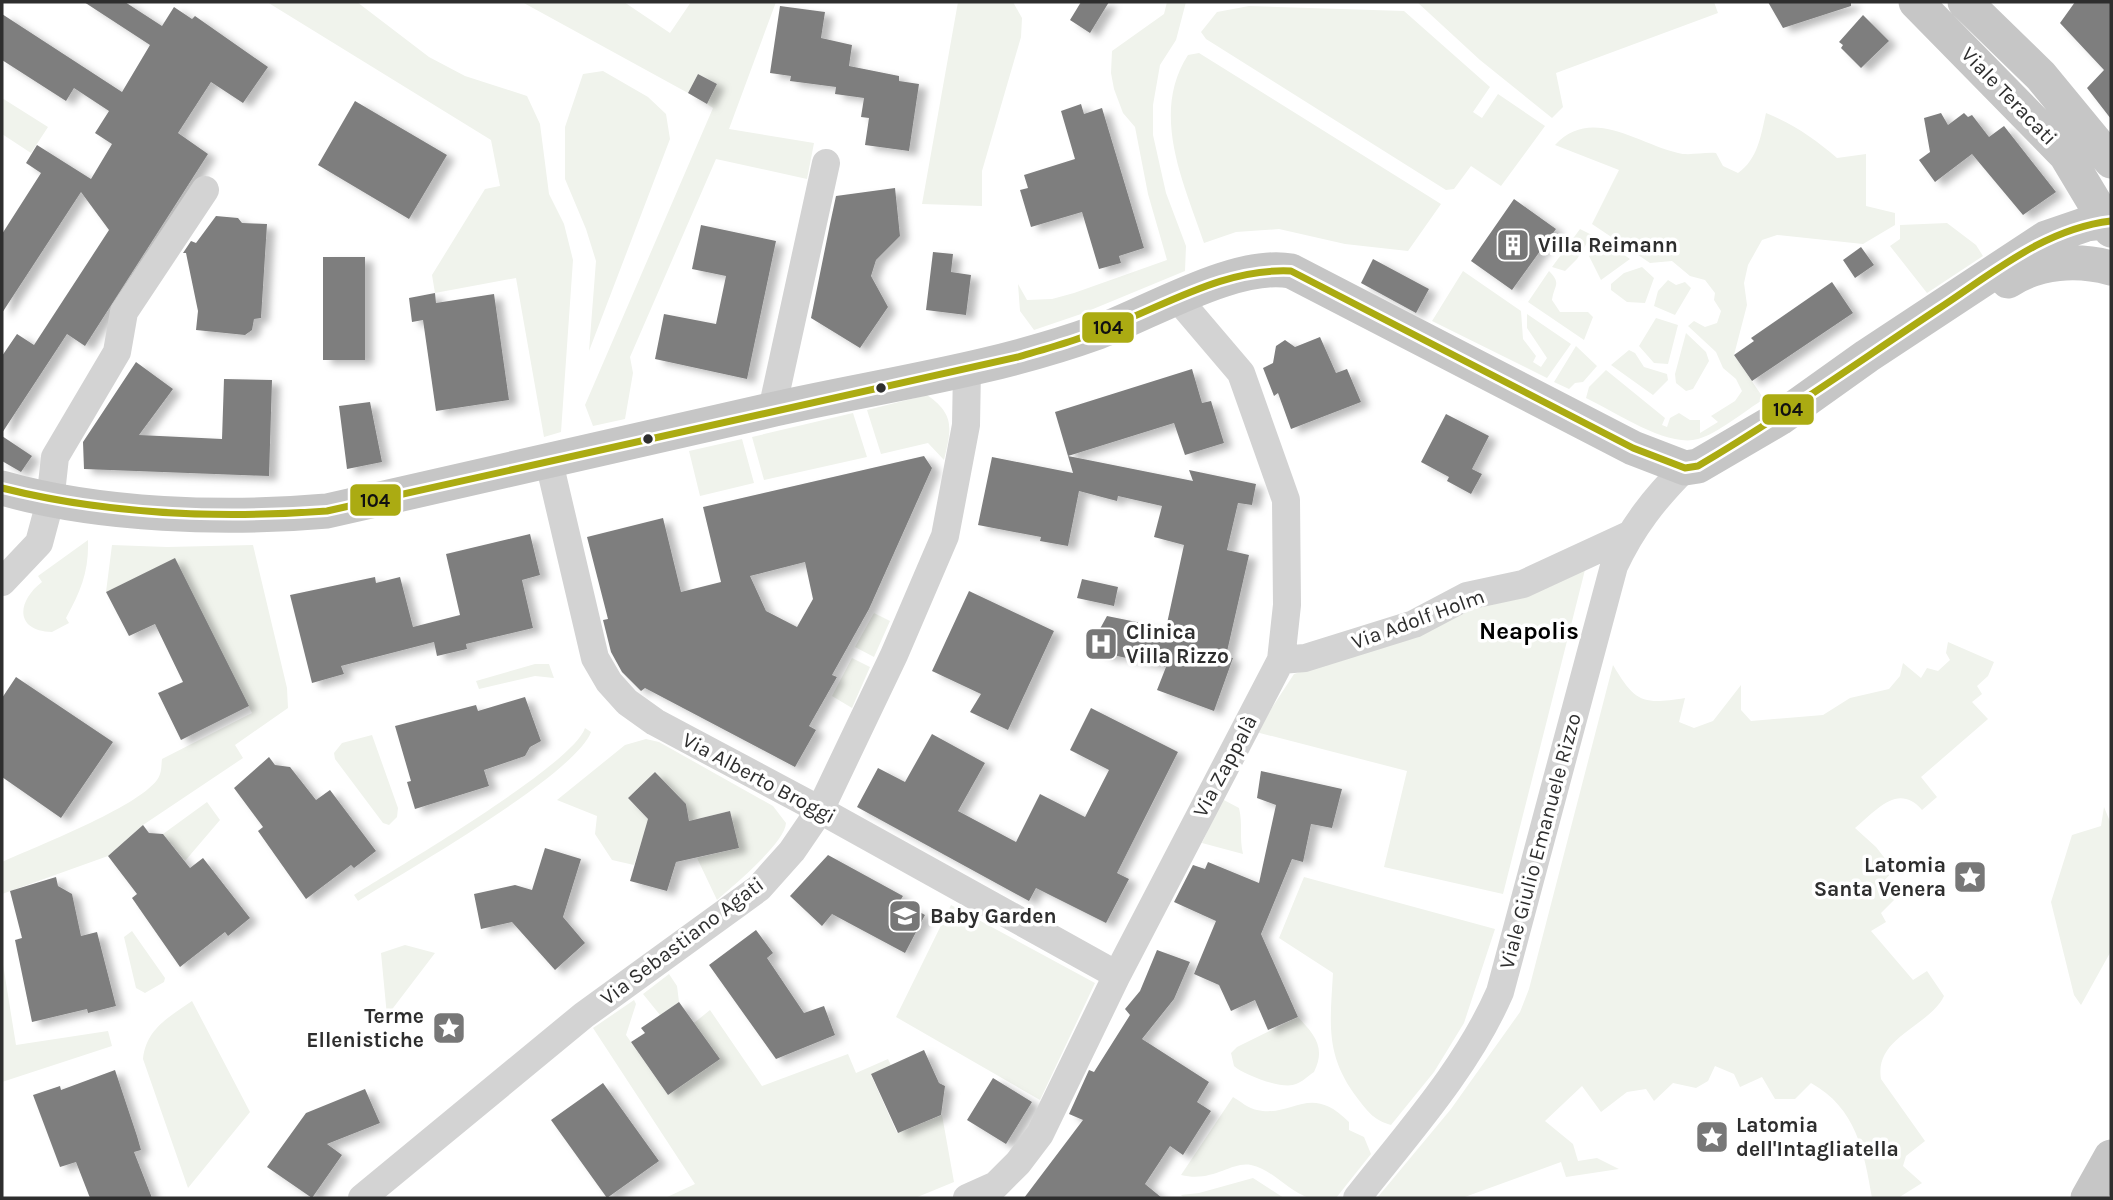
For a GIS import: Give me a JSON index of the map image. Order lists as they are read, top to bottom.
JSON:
{
  "streets": {
    "main road": ["Viale Teracati"],
    "street": [
      "Via Adolf Holm",
      "Via Zappalà",
      "Via Alberto Broggi",
      "Viale Giulio Emanuele Rizzo",
      "Via Sebastiano Agati"
    ]
  },
  "crossings": [
    ["Via Adolf Holm", "Via Zappalà"],
    ["Via Adolf Holm", "Viale Giulio Emanuele Rizzo"],
    ["Via Zappalà", "Via Alberto Broggi"],
    ["Via Alberto Broggi", "Via Sebastiano Agati"]
  ],
  "districts": ["Neapolis"],
  "places": {
    "building": ["Villa Reimann"],
    "hospital": ["Clinica Villa Rizzo"],
    "place": ["Latomia Santa Venera", "Terme Ellenistiche", "Latomia dell'Intagliatella"],
    "school or university": ["Baby Garden"]
  },
  "lines": ["transit line 104"]
}
